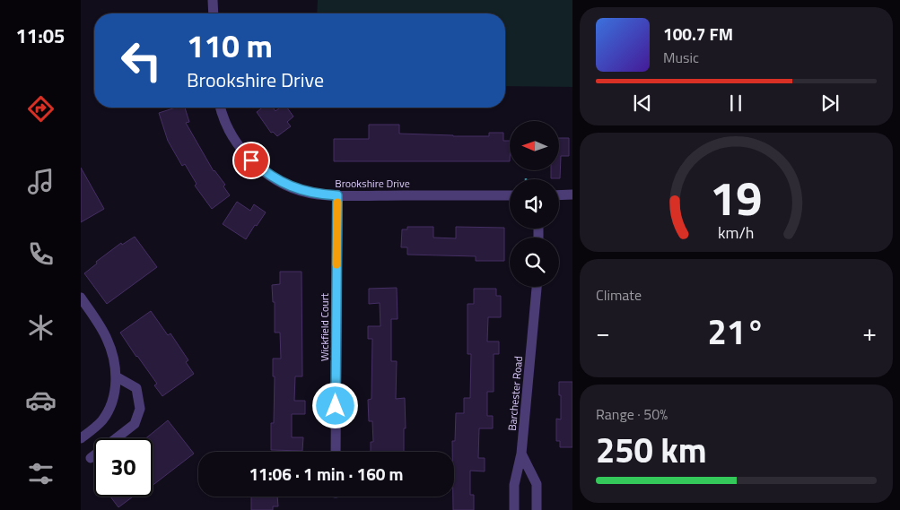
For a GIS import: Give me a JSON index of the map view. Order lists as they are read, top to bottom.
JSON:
{
  "streets": {
    "street": ["Brookshire Drive", "Wickfield Court", "Barchester Road"]
  },
  "crossings": [
    ["Brookshire Drive", "Wickfield Court"]
  ],
  "north": "left",
  "page": {
    "tabs": "11:05",
    "turn": ["110 m", "Brookshire Drive"],
    "song": ["100.7 FM", "Music"],
    "tile": [
      "Climate",
      ["Range · 50%", "250 km"]
    ],
    "heat": ["−", "21°", "+"],
    "limit": "30",
    "trip": "11:06 · 1 min · 160 m",
    "gauge": ["19", "km/h"]
  }
}
